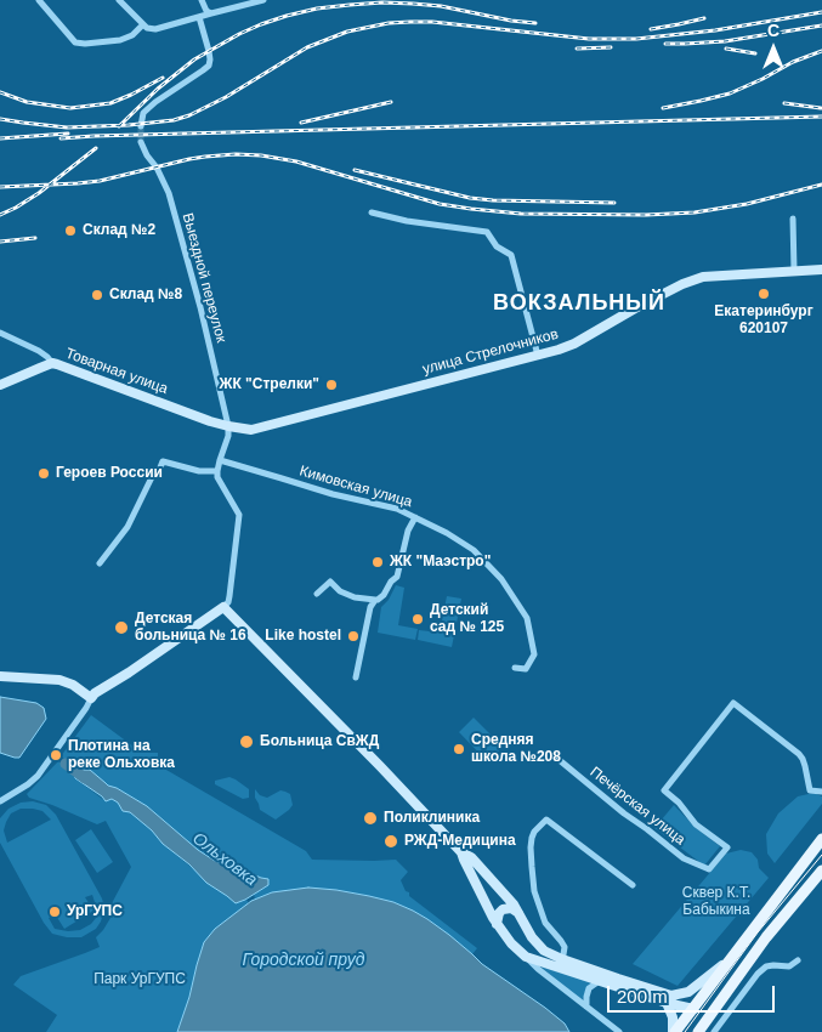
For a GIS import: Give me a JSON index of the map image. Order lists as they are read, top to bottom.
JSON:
{
  "streets": {
    "street": [
      "Выездной переулок",
      "улица Стрелочников",
      "Товарная улица",
      "Кимовская улица",
      "Печёрская улица"
    ]
  },
  "crossings": [
    ["Выездной переулок", "улица Стрелочников"],
    ["Выездной переулок", "Товарная улица"],
    ["улица Стрелочников", "Товарная улица"]
  ],
  "districts": ["ВОКЗАЛЬНЫЙ"],
  "water": ["Ольховка", "Городской пруд"],
  "parks": ["Сквер К.Т. Бабыкина", "Парк УрГУПС"],
  "places": [
    "Склад №2",
    "Екатеринбург 620107",
    "Склад №8",
    "ЖК \"Стрелки\"",
    "Героев России",
    "ЖК \"Маэстро\"",
    "Детский сад № 125",
    "Детская больница № 16",
    "Like hostel",
    "Больница СвЖД",
    "Средняя школа №208",
    "Плотина на реке Ольховка",
    "Поликлиника",
    "РЖД-Медицина",
    "УрГУПС"
  ],
  "scale_bar": "200 m",
  "north": "top"
}
